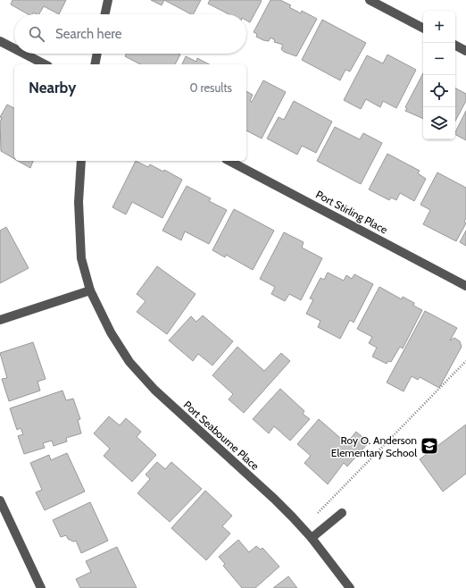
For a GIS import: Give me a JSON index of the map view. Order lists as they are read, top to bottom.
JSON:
{
  "streets": {
    "street": ["Port Stirling Place", "Port Seabourne Place"]
  },
  "places": {
    "school or university": ["Roy O. Anderson Elementary School"]
  },
  "page": {
    "map_buttons": ["+", "−"],
    "search": "Search here",
    "heading": ["Nearby", "0 results"]
  }
}
